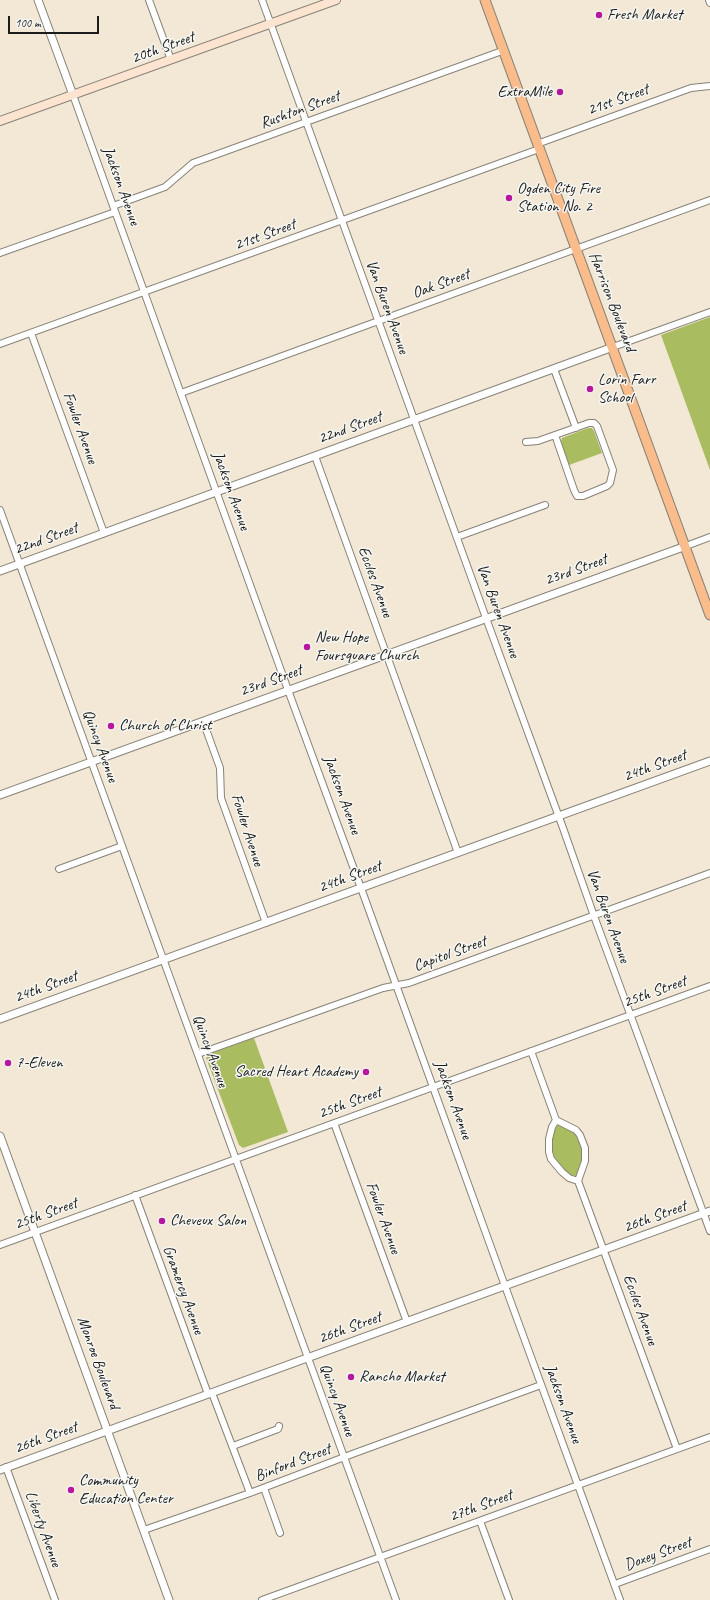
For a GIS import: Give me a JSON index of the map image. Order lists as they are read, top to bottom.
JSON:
{
  "streets": {
    "main road": ["20th Street", "Harrison Boulevard"],
    "street": [
      "21st Street",
      "Rushton Street",
      "Jackson Avenue",
      "Oak Street",
      "Van Buren Avenue",
      "Fowler Avenue",
      "22nd Street",
      "23rd Street",
      "Eccles Avenue",
      "Quincy Avenue",
      "24th Street",
      "Capitol Street",
      "25th Street",
      "26th Street",
      "Gramercy Avenue",
      "Monroe Boulevard",
      "Binford Street",
      "27th Street",
      "Liberty Avenue",
      "Doxey Street"
    ]
  },
  "crossings": [
    ["20th Street", "Jackson Avenue"],
    ["20th Street", "Van Buren Avenue"],
    ["21st Street", "Jackson Avenue"],
    ["21st Street", "Harrison Boulevard"],
    ["21st Street", "Van Buren Avenue"],
    ["21st Street", "Fowler Avenue"],
    ["Rushton Street", "Jackson Avenue"],
    ["Rushton Street", "Harrison Boulevard"],
    ["Rushton Street", "Van Buren Avenue"],
    ["Jackson Avenue", "Oak Street"],
    ["Jackson Avenue", "22nd Street"],
    ["Jackson Avenue", "23rd Street"],
    ["Jackson Avenue", "24th Street"],
    ["Jackson Avenue", "Capitol Street"],
    ["Jackson Avenue", "25th Street"],
    ["Jackson Avenue", "26th Street"],
    ["Jackson Avenue", "Binford Street"],
    ["Jackson Avenue", "27th Street"],
    ["Jackson Avenue", "Doxey Street"],
    ["Oak Street", "Harrison Boulevard"],
    ["Oak Street", "Van Buren Avenue"],
    ["Harrison Boulevard", "22nd Street"],
    ["Harrison Boulevard", "23rd Street"],
    ["Van Buren Avenue", "22nd Street"],
    ["Van Buren Avenue", "23rd Street"],
    ["Van Buren Avenue", "24th Street"],
    ["Van Buren Avenue", "Capitol Street"],
    ["Van Buren Avenue", "25th Street"],
    ["Van Buren Avenue", "26th Street"],
    ["Fowler Avenue", "22nd Street"],
    ["Fowler Avenue", "23rd Street"],
    ["Fowler Avenue", "24th Street"],
    ["Fowler Avenue", "25th Street"],
    ["Fowler Avenue", "26th Street"],
    ["22nd Street", "Eccles Avenue"],
    ["22nd Street", "Quincy Avenue"],
    ["23rd Street", "Eccles Avenue"],
    ["23rd Street", "Quincy Avenue"],
    ["Eccles Avenue", "24th Street"],
    ["Eccles Avenue", "26th Street"],
    ["Eccles Avenue", "27th Street"],
    ["Quincy Avenue", "24th Street"],
    ["Quincy Avenue", "Capitol Street"],
    ["Quincy Avenue", "25th Street"],
    ["Quincy Avenue", "26th Street"],
    ["Quincy Avenue", "Binford Street"],
    ["Quincy Avenue", "27th Street"],
    ["25th Street", "Gramercy Avenue"],
    ["25th Street", "Monroe Boulevard"],
    ["26th Street", "Gramercy Avenue"],
    ["26th Street", "Monroe Boulevard"],
    ["26th Street", "Liberty Avenue"],
    ["Gramercy Avenue", "Binford Street"],
    ["Monroe Boulevard", "Binford Street"]
  ],
  "places": [
    "Fresh Market",
    "ExtraMile",
    "Ogden City Fire Station No. 2",
    "Lorin Farr School",
    "New Hope Foursquare Church",
    "Church of Christ",
    "7-Eleven",
    "Sacred Heart Academy",
    "Cheveux Salon",
    "Rancho Market",
    "Community Education Center"
  ],
  "scale_bar": "100 m"
}
